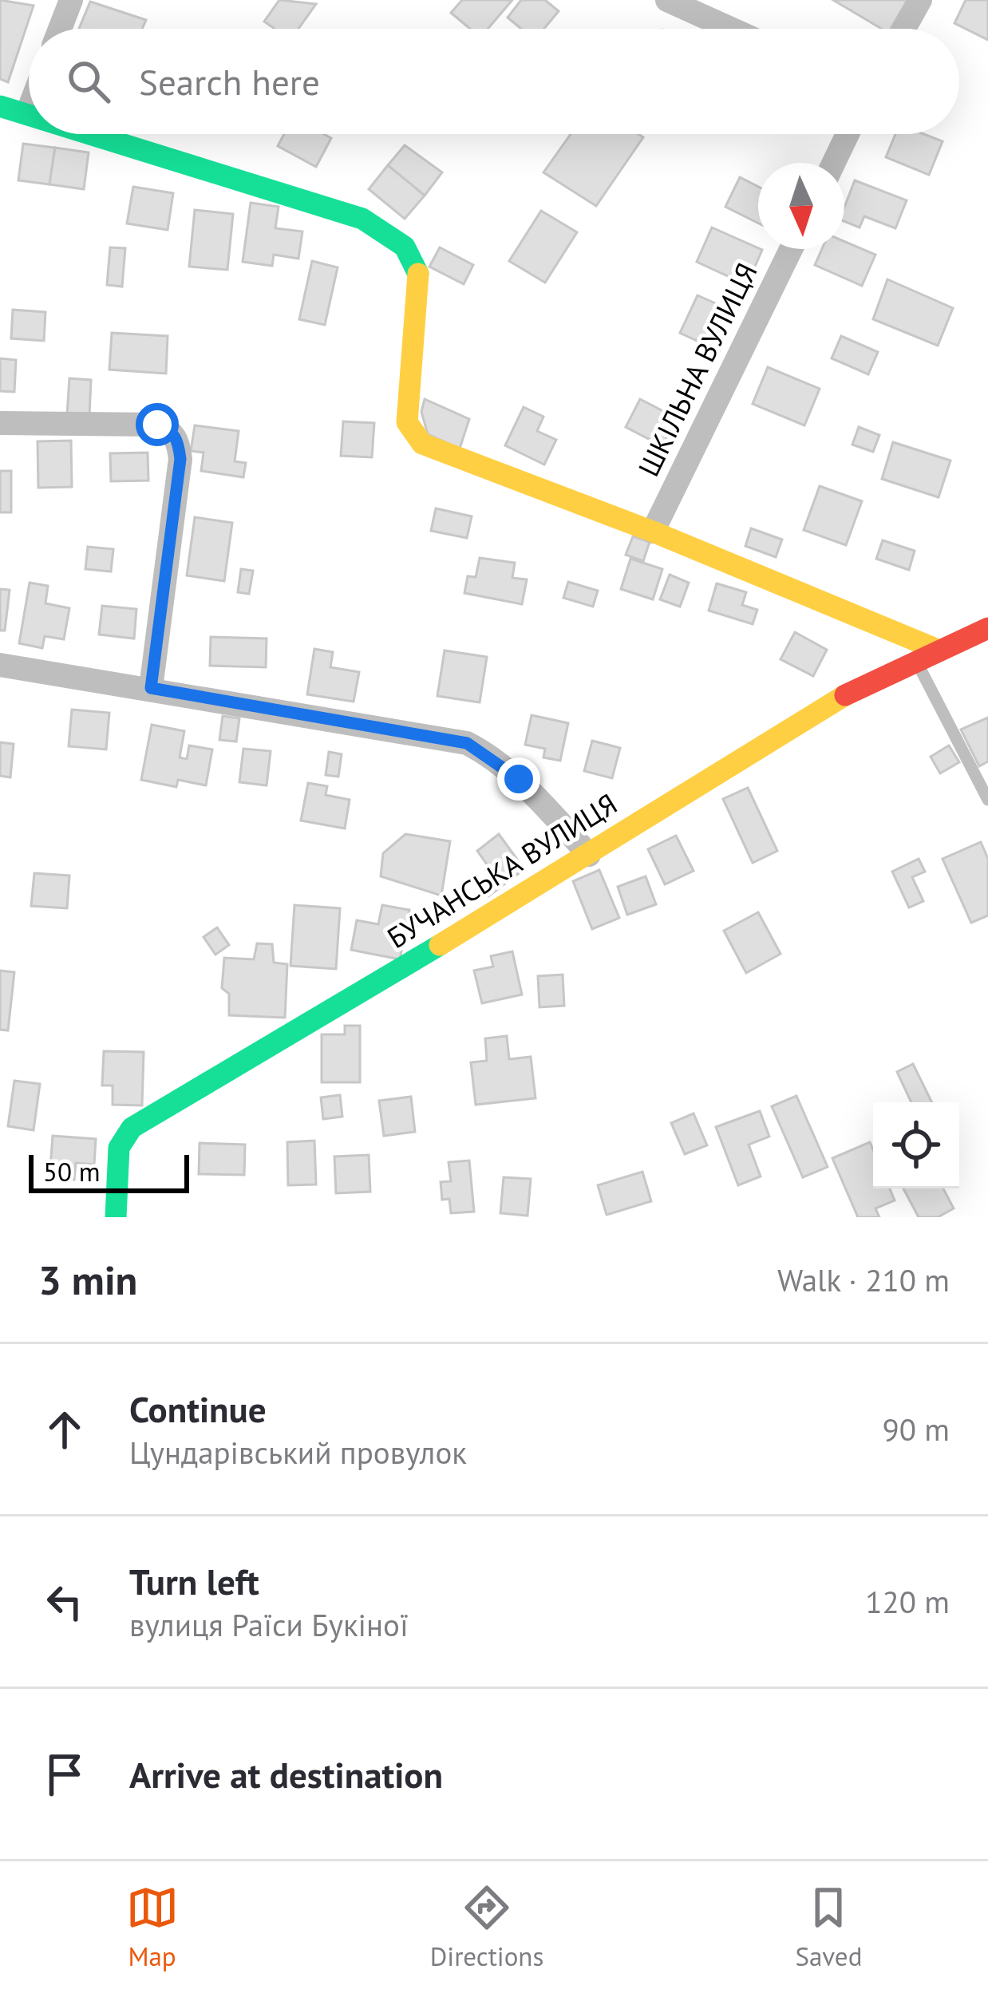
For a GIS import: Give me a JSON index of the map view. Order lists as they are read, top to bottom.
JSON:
{
  "streets": {
    "street": ["ШКІЛЬНА ВУЛИЦЯ", "БУЧАНСЬКА ВУЛИЦЯ"]
  },
  "scale_bar": "50 m",
  "north": "bottom",
  "page": {
    "search": "Search here",
    "scale": "50 m",
    "heading": ["3 min", "Walk · 210 m"],
    "list": [
      ["Continue", "Цундарівський провулок", "90 m"],
      ["Turn left", "вулиця Раїси Букіної", "120 m"],
      "Arrive at destination"
    ],
    "nav": ["Map", "Directions", "Saved"]
  }
}
